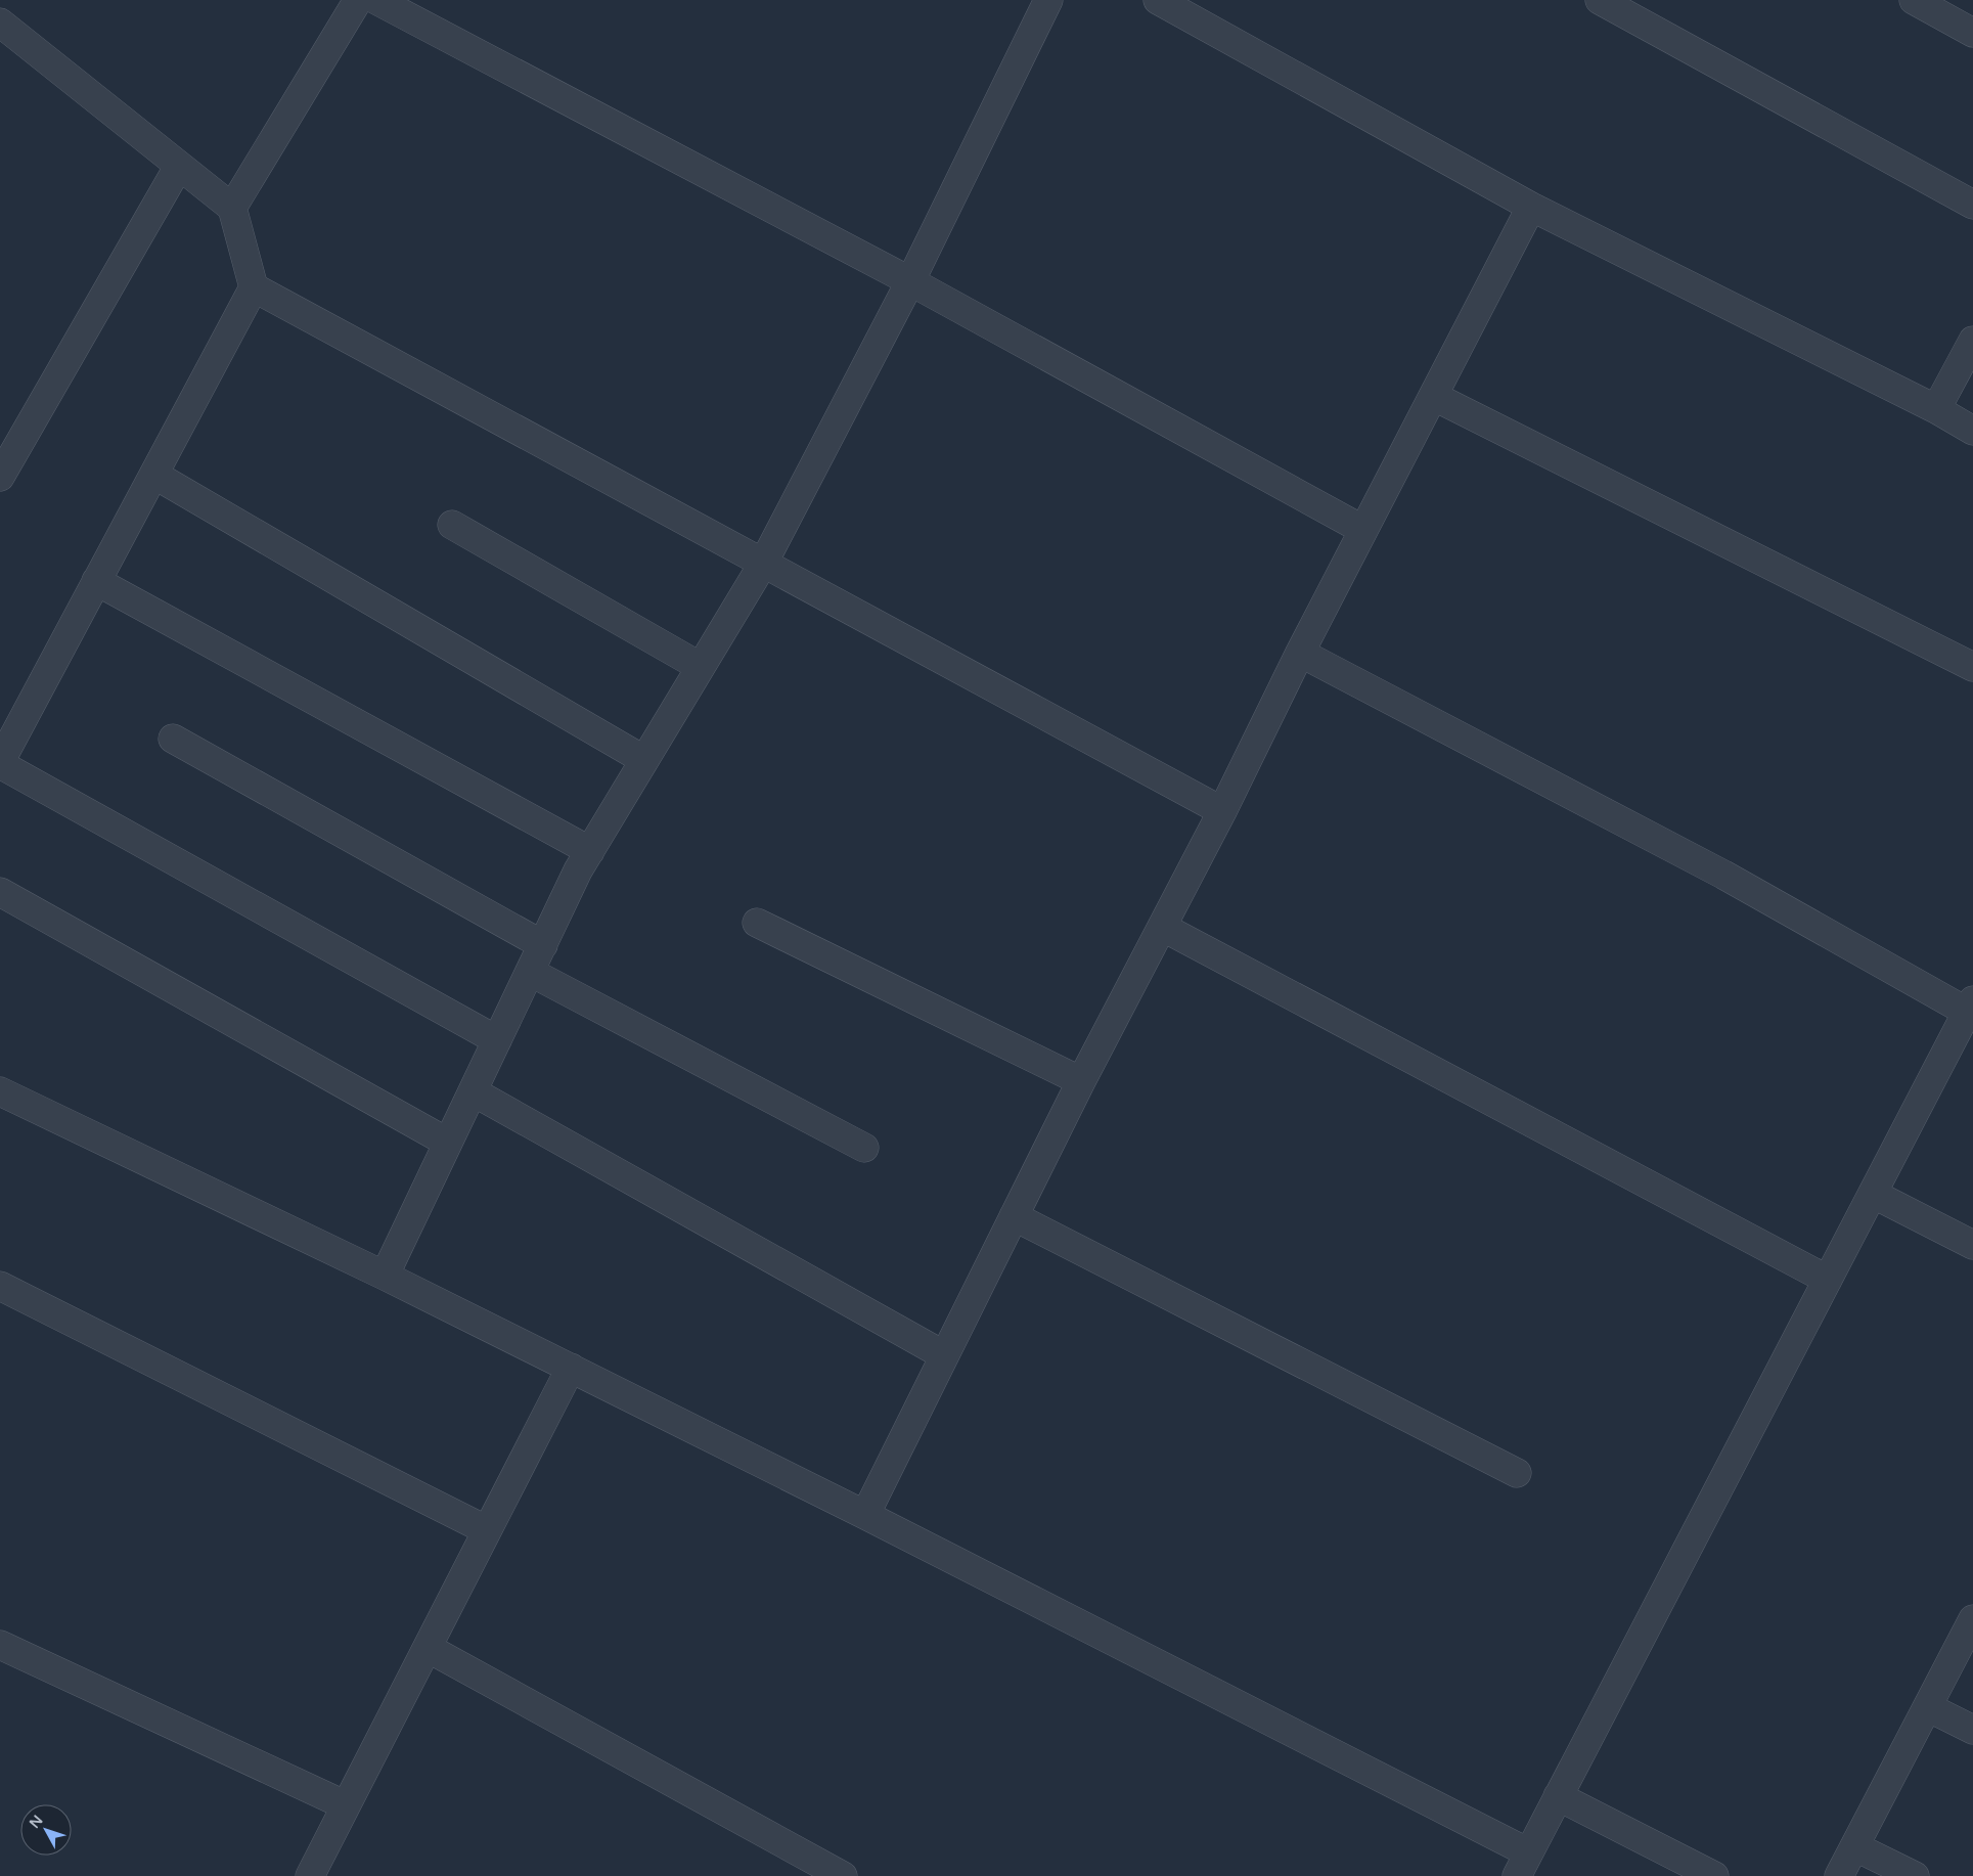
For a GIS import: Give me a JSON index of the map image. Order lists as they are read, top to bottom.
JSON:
{
  "north": "top left"
}
